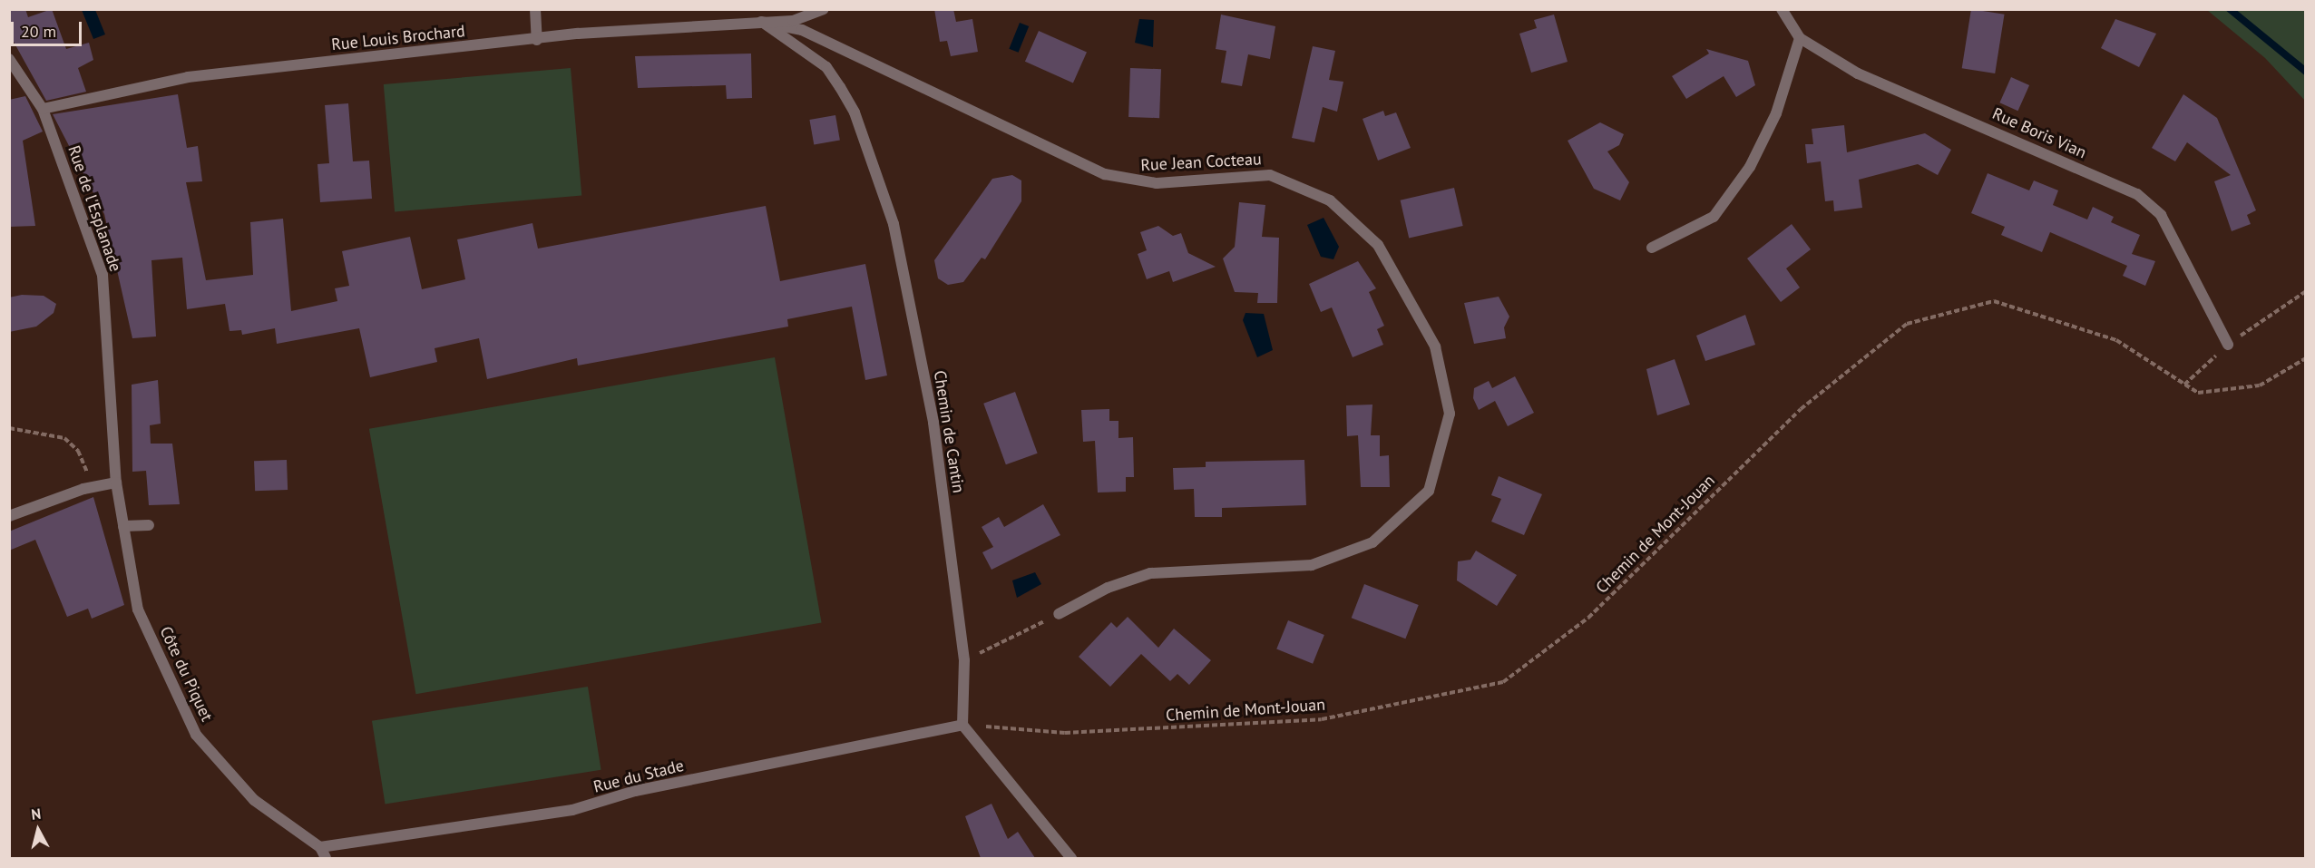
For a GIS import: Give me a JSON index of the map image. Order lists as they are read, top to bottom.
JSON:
{
  "streets": {
    "street": [
      "Rue Louis Brochard",
      "Rue Boris Vian",
      "Rue Jean Cocteau",
      "Rue de l'Esplanade",
      "Chemin de Cantin",
      "Côte du Piquet",
      "Rue du Stade"
    ],
    "path": ["Chemin de Mont-Jouan"]
  },
  "crossings": [
    ["Rue Louis Brochard", "Rue Jean Cocteau"],
    ["Rue Louis Brochard", "Rue de l'Esplanade"],
    ["Rue Louis Brochard", "Chemin de Cantin"],
    ["Rue Jean Cocteau", "Chemin de Cantin"],
    ["Rue de l'Esplanade", "Côte du Piquet"],
    ["Chemin de Cantin", "Chemin de Mont-Jouan"],
    ["Chemin de Cantin", "Rue du Stade"],
    ["Chemin de Mont-Jouan", "Rue du Stade"],
    ["Côte du Piquet", "Rue du Stade"]
  ],
  "scale_bar": "20 m",
  "north": "top"
}
